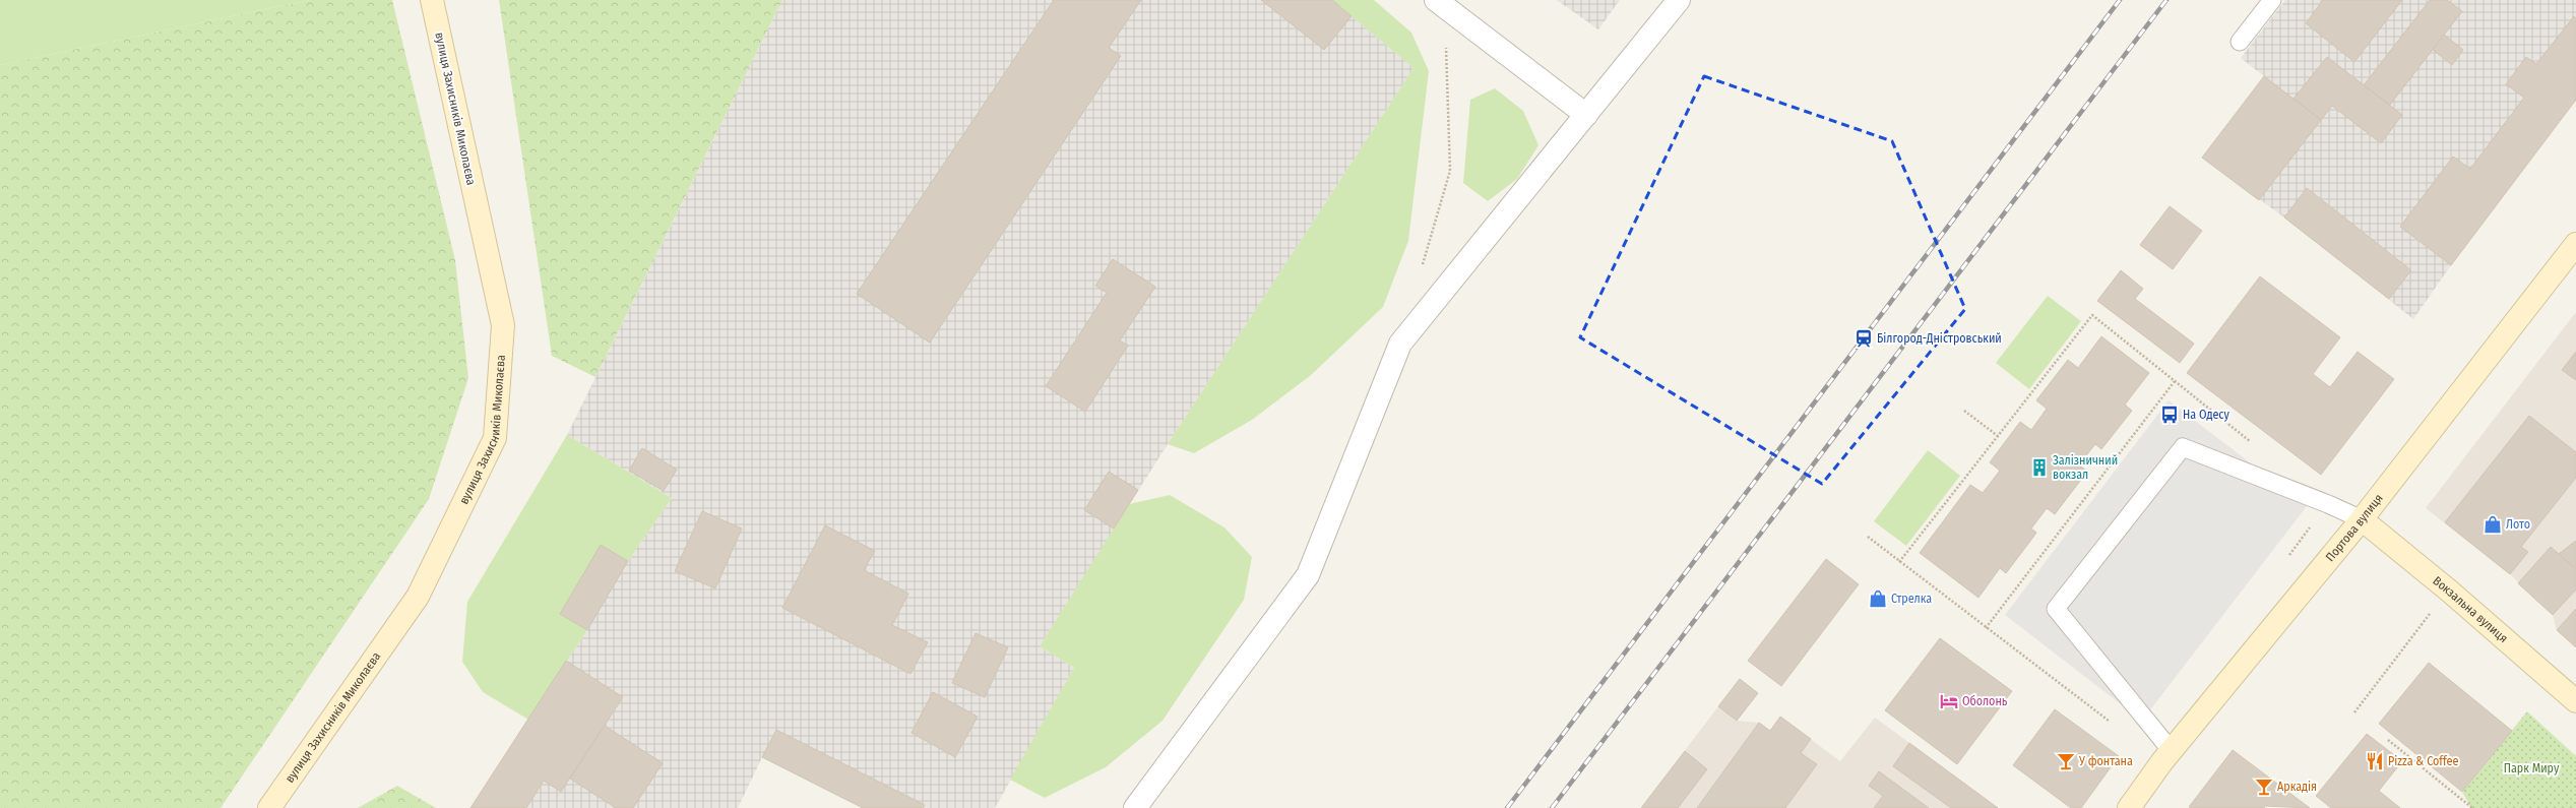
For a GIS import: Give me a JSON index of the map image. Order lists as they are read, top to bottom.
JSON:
{
  "streets": {
    "street": ["вулиця Захисників Миколаєва", "Портова вулиця", "Вокзальна вулиця"]
  },
  "crossings": [
    ["Портова вулиця", "Вокзальна вулиця"]
  ],
  "parks": ["Парк Миру"],
  "places": {
    "station": ["Білгород-Дністровський"],
    "bus stop": ["На Одесу"],
    "building": ["Залізничний вокзал"],
    "shop": ["Лото", "Стрелка"],
    "hotel": ["Оболонь"],
    "bar": ["У фонтана", "Аркадія"],
    "restaurant": ["Pizza & Coffee"]
  }
}
